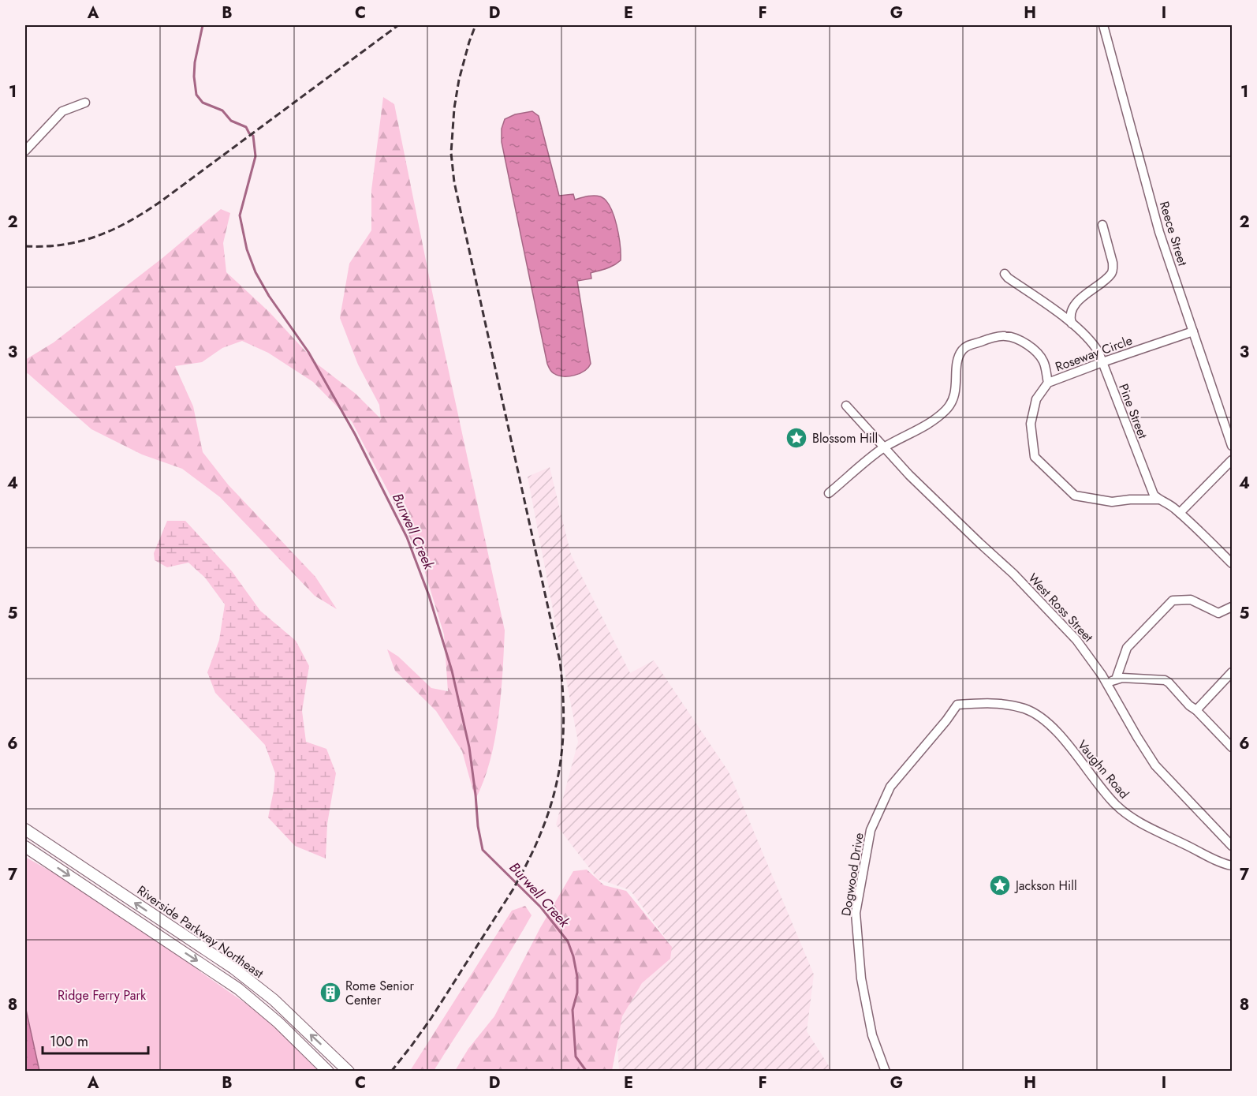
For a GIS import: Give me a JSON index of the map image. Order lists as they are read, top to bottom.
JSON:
{
  "streets": {
    "main road": ["Riverside Parkway Northeast"],
    "street": [
      "Reece Street",
      "Roseway Circle",
      "Pine Street",
      "West Ross Street",
      "Vaughn Road",
      "Dogwood Drive"
    ]
  },
  "crossings": [
    ["Reece Street", "Roseway Circle"],
    ["Roseway Circle", "Pine Street"],
    ["Vaughn Road", "Dogwood Drive"]
  ],
  "water": ["Burwell Creek"],
  "parks": ["Ridge Ferry Park"],
  "places": {
    "place": ["Blossom Hill", "Jackson Hill"],
    "building": ["Rome Senior Center"]
  },
  "scale_bar": "100 m",
  "grid": {
    "columns": [
      "A",
      "B",
      "C",
      "D",
      "E",
      "F",
      "G",
      "H",
      "I"
    ],
    "rows": [
      "1",
      "2",
      "3",
      "4",
      "5",
      "6",
      "7",
      "8"
    ]
  }
}
